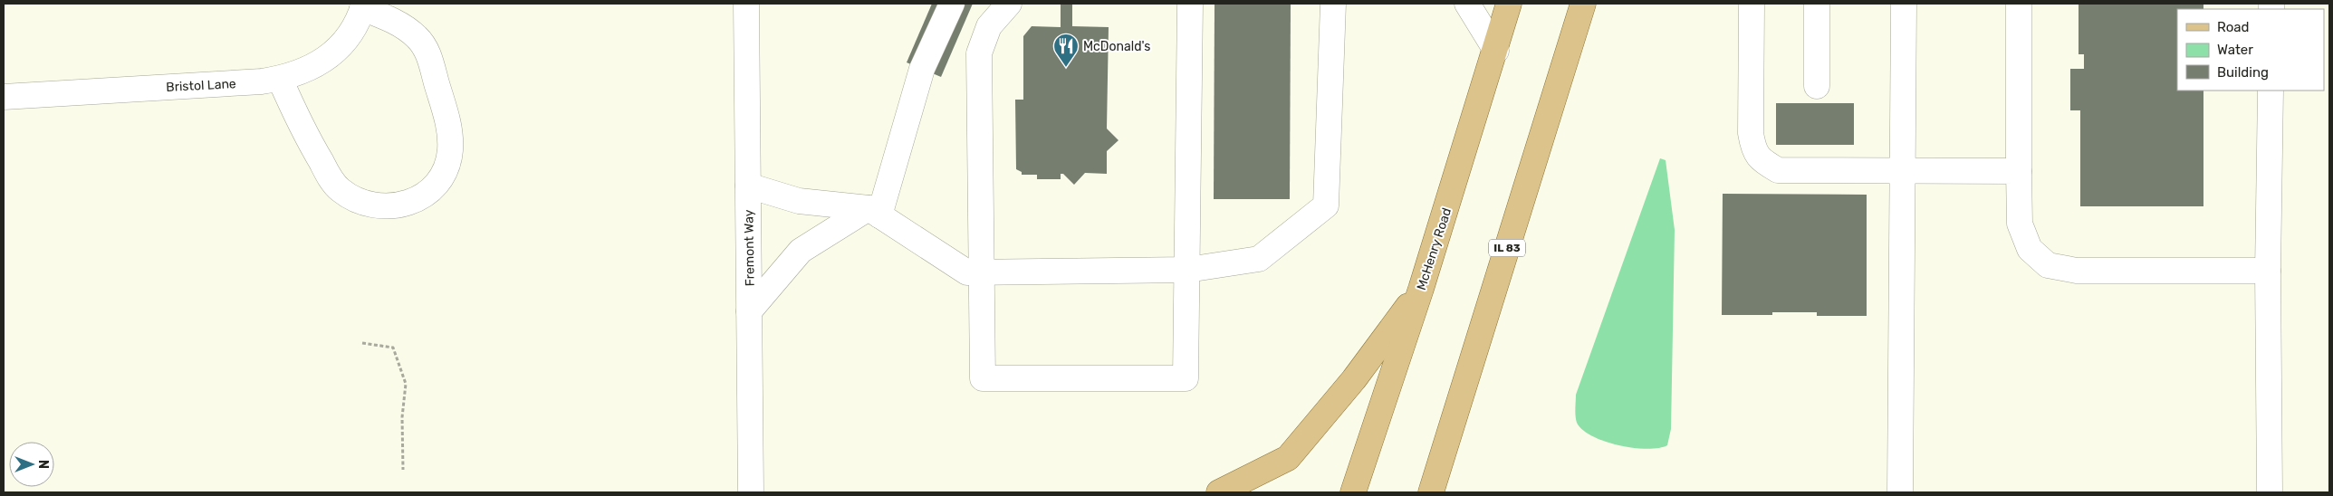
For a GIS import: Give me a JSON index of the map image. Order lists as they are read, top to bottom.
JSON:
{
  "streets": {
    "main road": ["IL 83", "McHenry Road"],
    "street": ["Bristol Lane", "Fremont Way"]
  },
  "places": {
    "restaurant": ["McDonald's"]
  },
  "legend": ["Road", "Water", "Building"],
  "north": "right"
}
